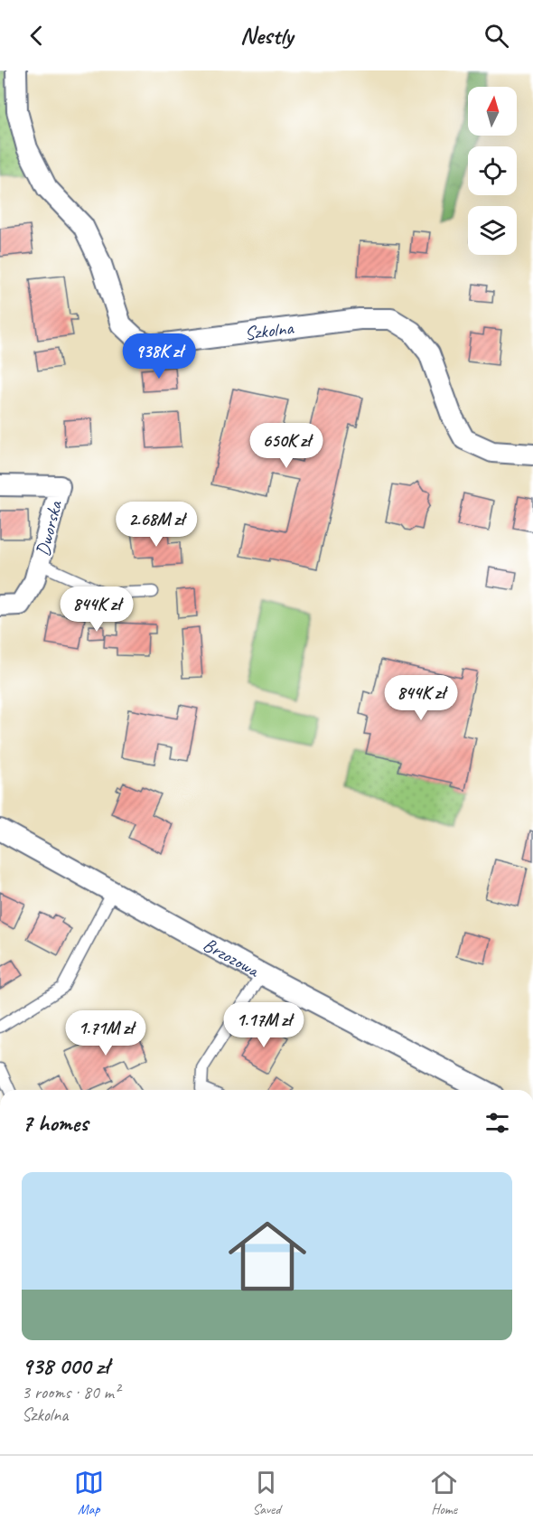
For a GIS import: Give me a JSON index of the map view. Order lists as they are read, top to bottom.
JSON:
{
  "streets": {
    "street": ["Szkolna", "Dworska", "Brzozowa"]
  },
  "north": "top",
  "page": {
    "header": "Nestly",
    "price": [
      "938K zł",
      "650K zł",
      "2.68M zł",
      "844K zł",
      "844K zł",
      "1.17M zł",
      "1.71M zł"
    ],
    "heading": "7 homes",
    "list": [
      {
        "name": "938 000 zł",
        "note": "3 rooms · 80 m² · Szkolna"
      }
    ],
    "tabs": ["Map", "Saved", "Home"]
  }
}
